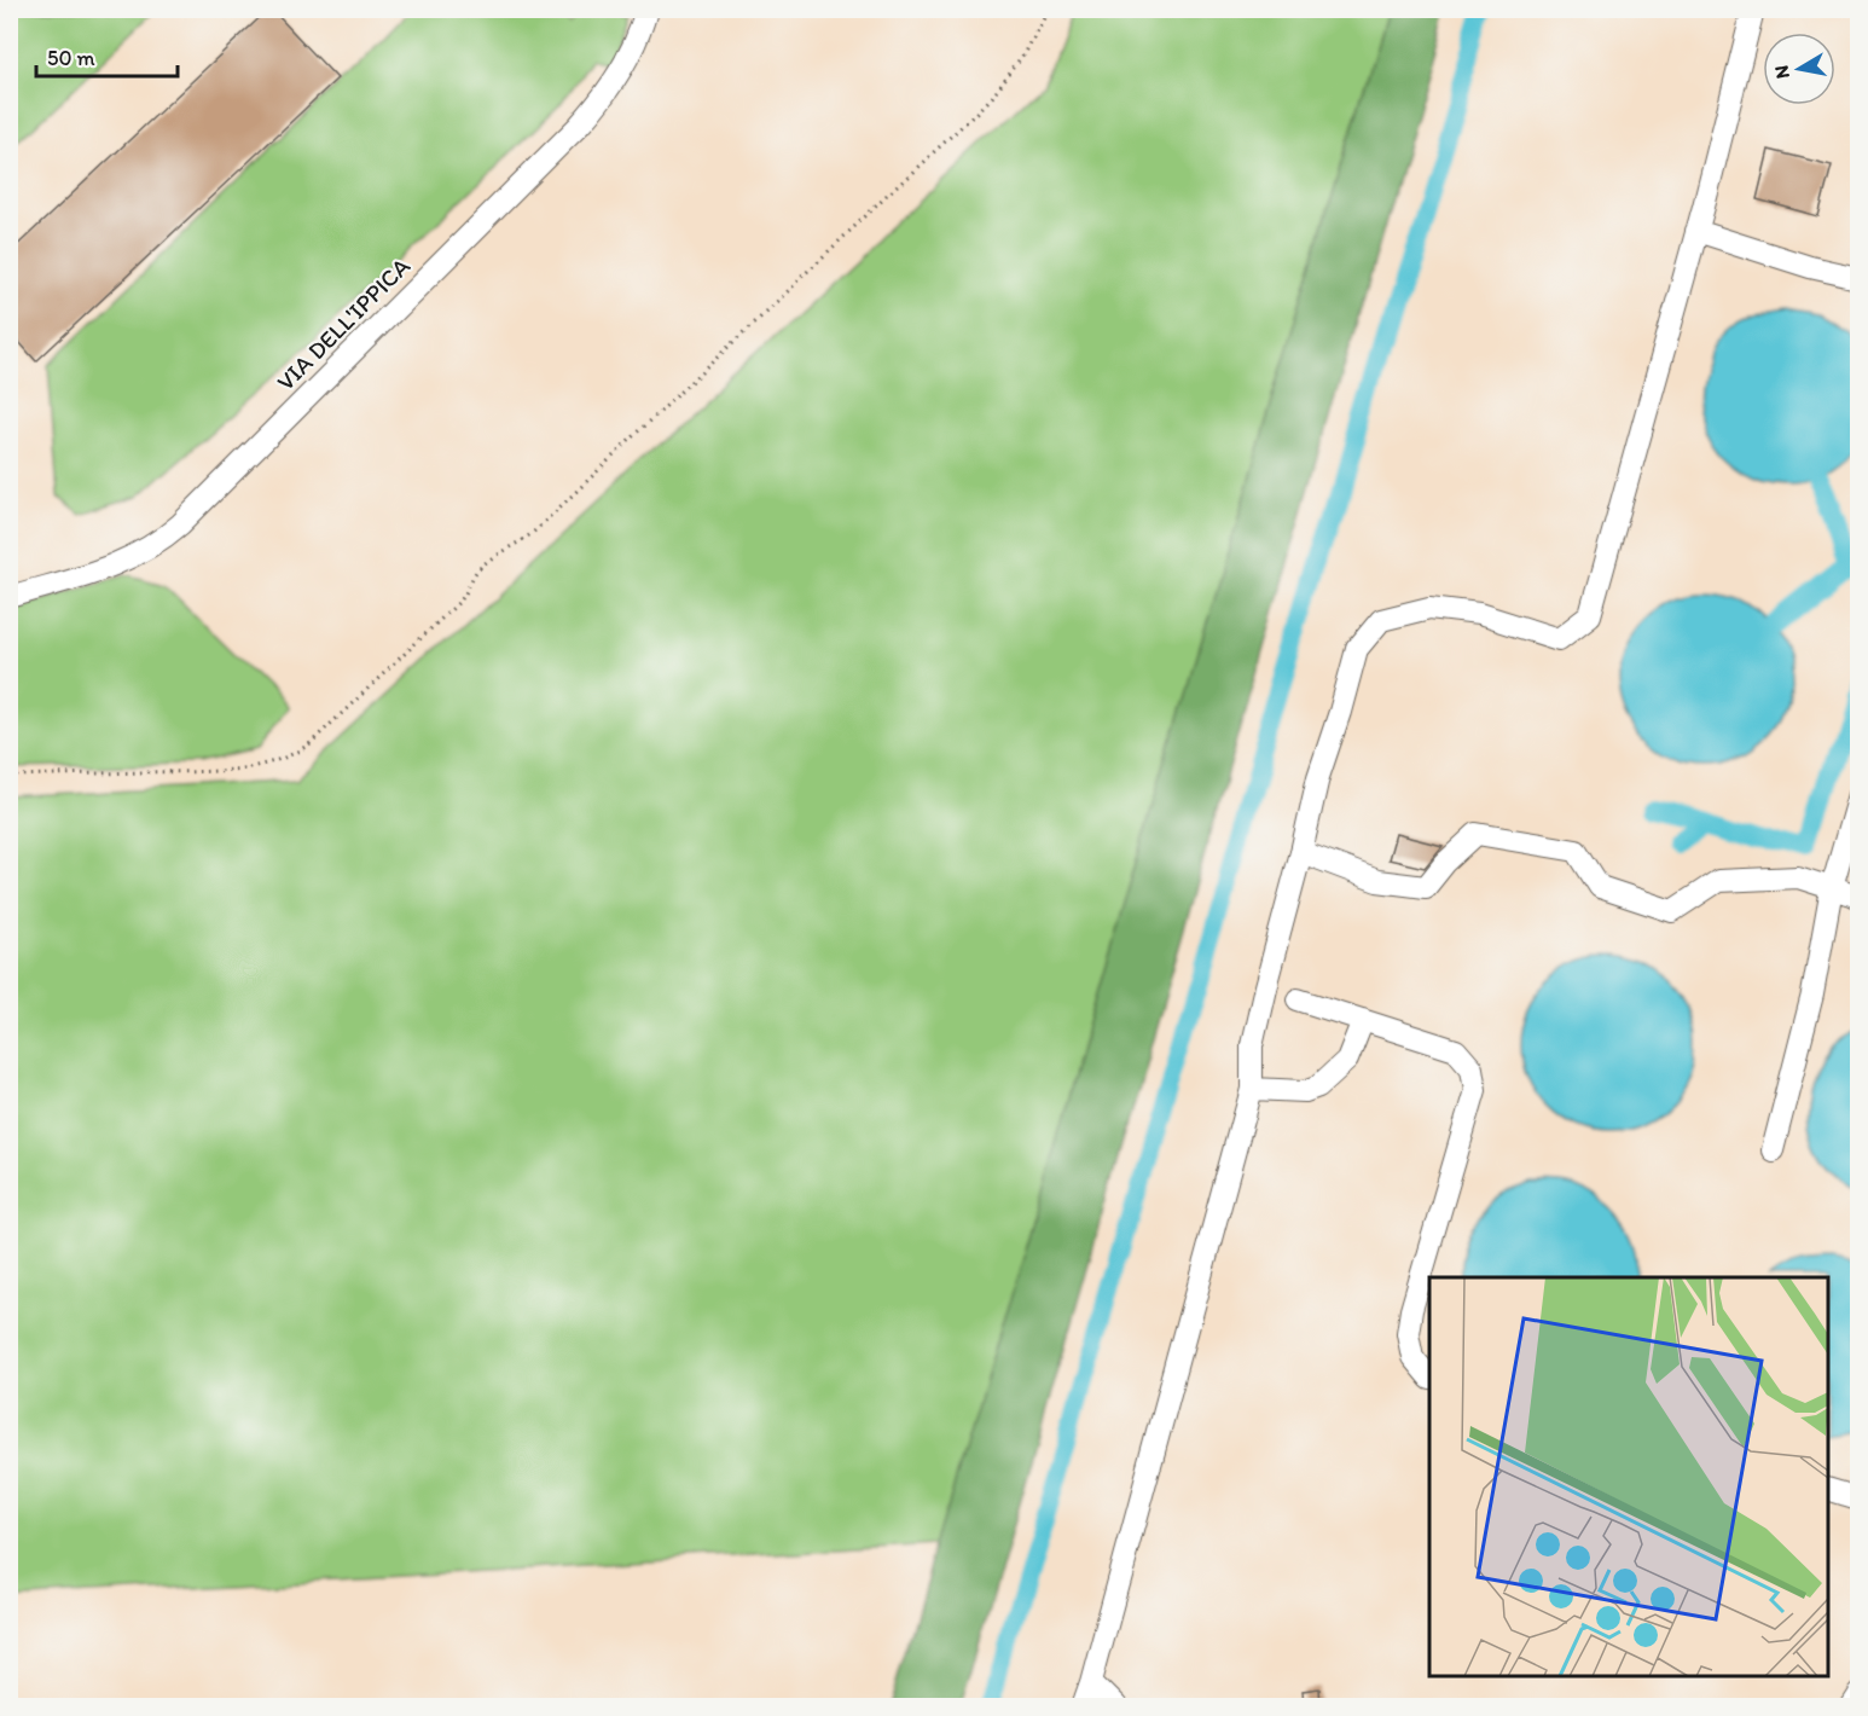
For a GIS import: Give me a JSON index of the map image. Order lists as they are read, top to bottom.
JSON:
{
  "streets": {
    "street": ["VIA DELL'IPPICA"]
  },
  "scale_bar": "50 m",
  "north": "left"
}
